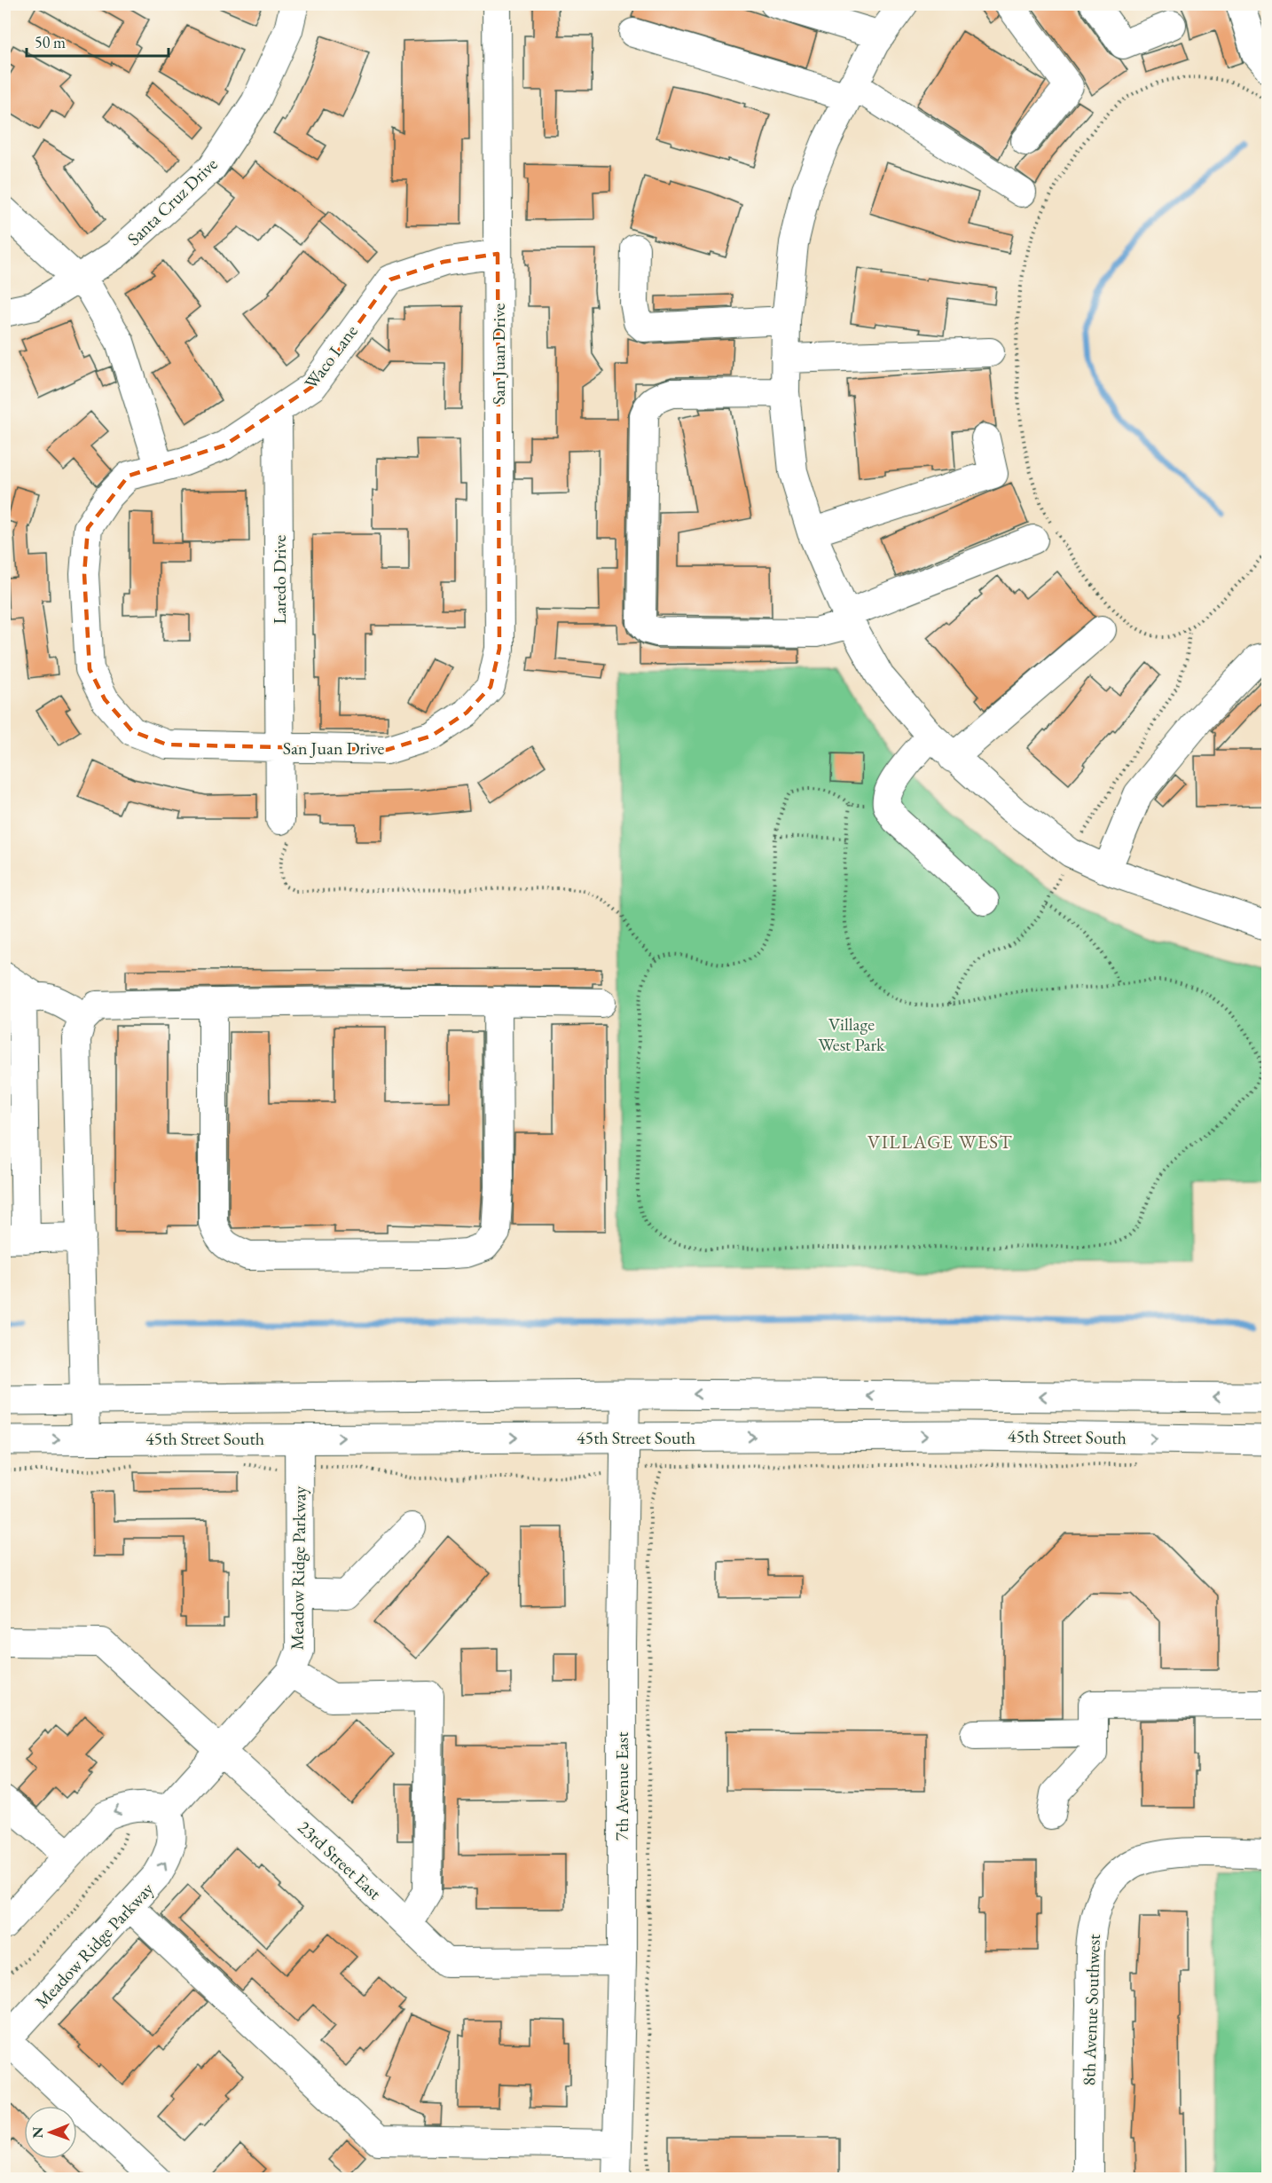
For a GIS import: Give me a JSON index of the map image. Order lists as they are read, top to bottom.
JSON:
{
  "streets": {
    "main road": ["45th Street South"],
    "street": [
      "Santa Cruz Drive",
      "San Juan Drive",
      "Waco Lane",
      "Laredo Drive",
      "Meadow Ridge Parkway",
      "7th Avenue East",
      "23rd Street East",
      "8th Avenue Southwest"
    ]
  },
  "crossings": [
    ["San Juan Drive", "Waco Lane"],
    ["San Juan Drive", "Laredo Drive"],
    ["Waco Lane", "Laredo Drive"],
    ["45th Street South", "Meadow Ridge Parkway"],
    ["45th Street South", "7th Avenue East"],
    ["Meadow Ridge Parkway", "23rd Street East"],
    ["7th Avenue East", "23rd Street East"]
  ],
  "districts": ["VILLAGE WEST"],
  "parks": ["Village West Park"],
  "scale_bar": "50 m",
  "north": "left"
}
